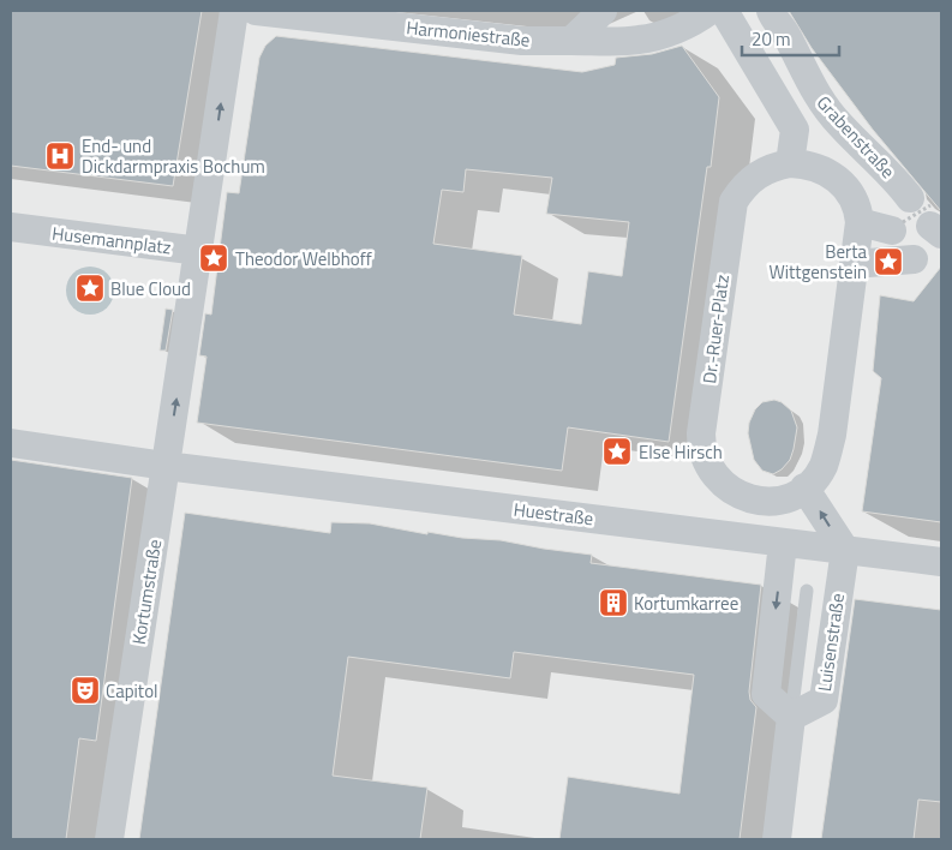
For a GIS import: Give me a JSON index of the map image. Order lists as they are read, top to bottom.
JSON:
{
  "streets": {
    "street": [
      "Harmoniestraße",
      "Grabenstraße",
      "Husemannplatz",
      "Dr.-Ruer-Platz",
      "Huestraße",
      "Kortumstraße",
      "Luisenstraße"
    ]
  },
  "crossings": [
    ["Grabenstraße", "Dr.-Ruer-Platz"],
    ["Husemannplatz", "Kortumstraße"],
    ["Huestraße", "Kortumstraße"],
    ["Huestraße", "Luisenstraße"]
  ],
  "one_way": ["Kortumstraße"],
  "places": {
    "hospital": ["End- und Dickdarmpraxis Bochum"],
    "place": [
      "Theodor Welbhoff",
      "Berta Wittgenstein",
      "Blue Cloud",
      "Else Hirsch"
    ],
    "building": ["Kortumkarree"],
    "theatre": ["Capitol"]
  },
  "scale_bar": "20 m"
}
